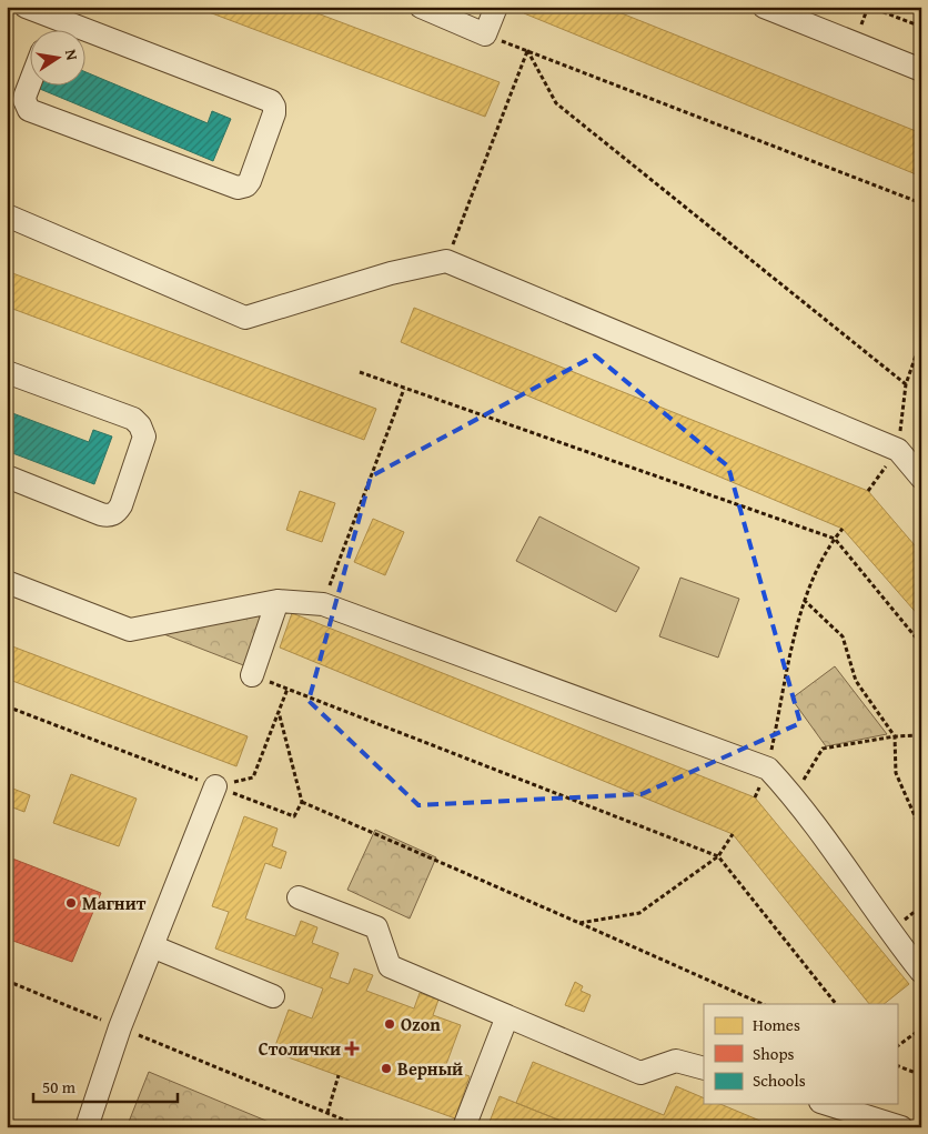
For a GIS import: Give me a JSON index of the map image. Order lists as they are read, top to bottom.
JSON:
{
  "places": {
    "other": ["Магнит", "Ozon", "Верный"],
    "health": ["Столички"]
  },
  "legend": ["Homes", "Shops", "Schools"],
  "scale_bar": "50 m",
  "north": "right"
}
